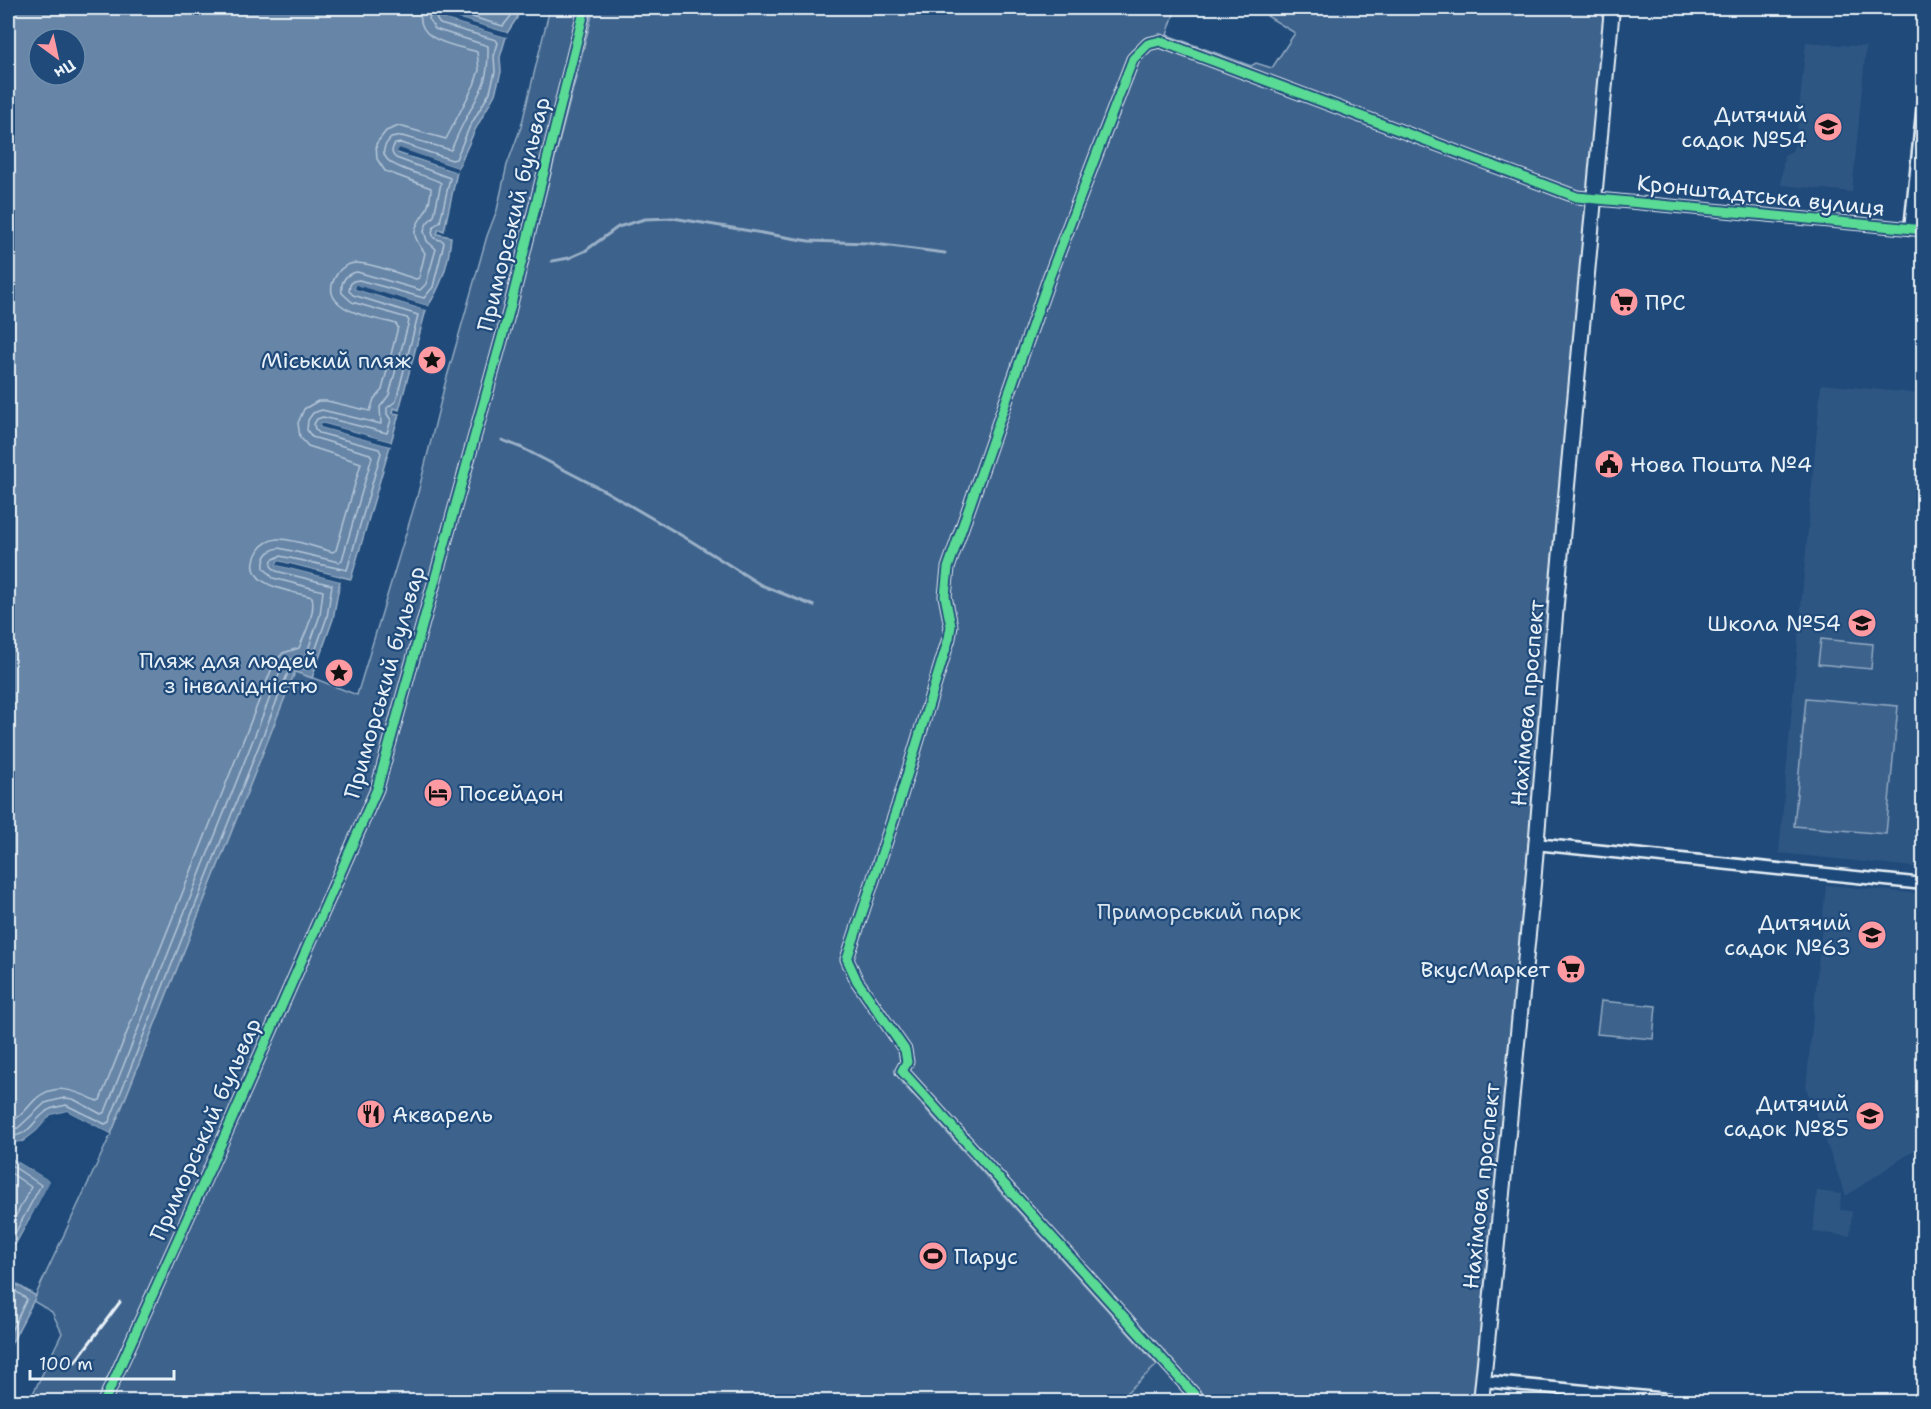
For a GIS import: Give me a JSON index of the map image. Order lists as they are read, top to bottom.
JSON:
{
  "streets": {
    "main road": ["Нахімова проспект"],
    "street": ["Кронштадтська вулиця", "Приморський бульвар"]
  },
  "crossings": [
    ["Кронштадтська вулиця", "Нахімова проспект"]
  ],
  "parks": ["Приморський парк"],
  "places": {
    "school or university": [
      "Дитячий садок №54",
      "Школа №54",
      "Дитячий садок №63",
      "Дитячий садок №85"
    ],
    "supermarket": ["ПРС", "ВкусМаркет"],
    "place": ["Міський пляж", "Пляж для людей з інвалідністю"],
    "public building": ["Нова Пошта №4"],
    "hotel": ["Посейдон"],
    "restaurant": ["Акварель"],
    "sports": ["Парус"]
  },
  "scale_bar": "100 m",
  "north": "bottom right"
}
